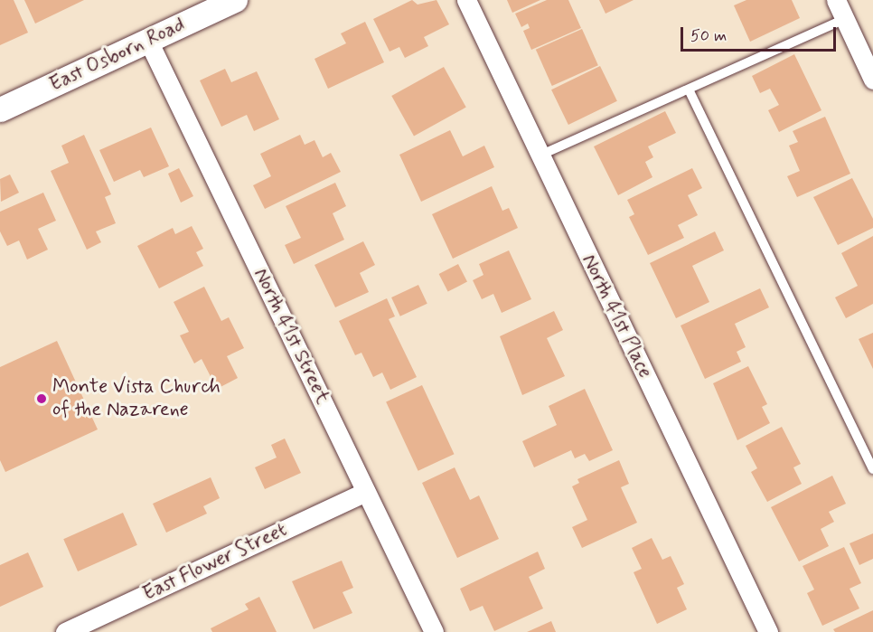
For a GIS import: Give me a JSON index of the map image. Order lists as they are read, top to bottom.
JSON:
{
  "streets": {
    "street": [
      "East Osborn Road",
      "North 41st Place",
      "North 41st Street",
      "East Flower Street"
    ]
  },
  "crossings": [
    ["East Osborn Road", "North 41st Street"],
    ["North 41st Street", "East Flower Street"]
  ],
  "places": ["Monte Vista Church of the Nazarene"],
  "scale_bar": "50 m"
}
